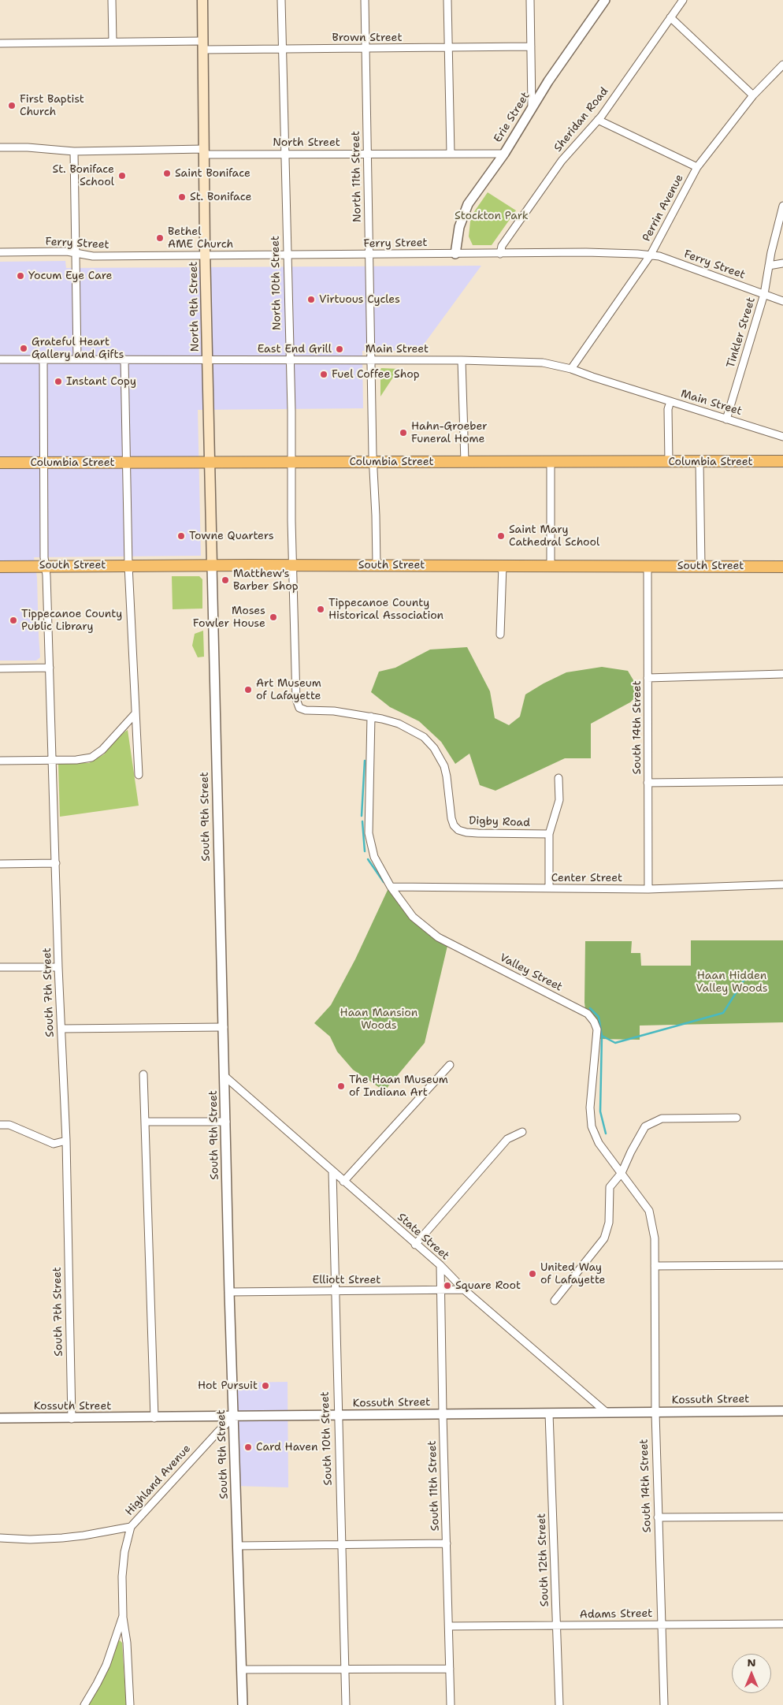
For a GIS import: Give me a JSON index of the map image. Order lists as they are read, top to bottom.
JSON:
{
  "streets": {
    "main road": ["North 9th Street", "Columbia Street", "South Street"],
    "street": [
      "Brown Street",
      "Erie Street",
      "Sheridan Road",
      "North Street",
      "North 11th Street",
      "Perrin Avenue",
      "Ferry Street",
      "North 10th Street",
      "Tinkler Street",
      "Main Street",
      "South 14th Street",
      "South 9th Street",
      "Digby Road",
      "Center Street",
      "Valley Street",
      "South 7th Street",
      "State Street",
      "Elliott Street",
      "Kossuth Street",
      "South 10th Street",
      "Highland Avenue",
      "South 11th Street",
      "South 12th Street",
      "Adams Street"
    ]
  },
  "crossings": [
    ["Brown Street", "North 11th Street"],
    ["Brown Street", "North 10th Street"],
    ["Brown Street", "North 9th Street"],
    ["Erie Street", "North Street"],
    ["Erie Street", "Ferry Street"],
    ["Sheridan Road", "Ferry Street"],
    ["North Street", "North 11th Street"],
    ["North Street", "North 10th Street"],
    ["North Street", "North 9th Street"],
    ["North 11th Street", "Ferry Street"],
    ["North 11th Street", "Main Street"],
    ["North 11th Street", "Columbia Street"],
    ["North 11th Street", "South Street"],
    ["Perrin Avenue", "Ferry Street"],
    ["Perrin Avenue", "Main Street"],
    ["Ferry Street", "North 10th Street"],
    ["Ferry Street", "North 9th Street"],
    ["Ferry Street", "Tinkler Street"],
    ["North 10th Street", "Main Street"],
    ["North 10th Street", "Columbia Street"],
    ["North 10th Street", "South Street"],
    ["North 9th Street", "Main Street"],
    ["North 9th Street", "Columbia Street"],
    ["North 9th Street", "South Street"],
    ["North 9th Street", "South 9th Street"],
    ["Tinkler Street", "Main Street"],
    ["Main Street", "South 7th Street"],
    ["Columbia Street", "South 7th Street"],
    ["South Street", "South 14th Street"],
    ["South Street", "South 9th Street"],
    ["South Street", "South 7th Street"],
    ["South 14th Street", "Center Street"],
    ["South 14th Street", "Valley Street"],
    ["South 14th Street", "Kossuth Street"],
    ["South 14th Street", "Adams Street"],
    ["South 9th Street", "State Street"],
    ["South 9th Street", "Elliott Street"],
    ["South 9th Street", "Kossuth Street"],
    ["South 9th Street", "Highland Avenue"],
    ["Digby Road", "Valley Street"],
    ["Center Street", "Valley Street"],
    ["South 7th Street", "Kossuth Street"],
    ["State Street", "Elliott Street"],
    ["State Street", "Kossuth Street"],
    ["State Street", "South 10th Street"],
    ["State Street", "South 11th Street"],
    ["Elliott Street", "South 10th Street"],
    ["Elliott Street", "South 11th Street"],
    ["Kossuth Street", "South 10th Street"],
    ["Kossuth Street", "Highland Avenue"],
    ["Kossuth Street", "South 11th Street"],
    ["Kossuth Street", "South 12th Street"],
    ["South 11th Street", "Adams Street"],
    ["South 12th Street", "Adams Street"]
  ],
  "parks": ["Stockton Park", "Haan Hidden Valley Woods", "Haan Mansion Woods"],
  "places": [
    "First Baptist Church",
    "Saint Boniface",
    "St. Boniface School",
    "St. Boniface",
    "Bethel AME Church",
    "Yocum Eye Care",
    "Virtuous Cycles",
    "Grateful Heart Gallery and Gifts",
    "East End Grill",
    "Fuel Coffee Shop",
    "Instant Copy",
    "Hahn-Groeber Funeral Home",
    "Towne Quarters",
    "Saint Mary Cathedral School",
    "Matthew's Barber Shop",
    "Tippecanoe County Historical Association",
    "Moses Fowler House",
    "Tippecanoe County Public Library",
    "Art Museum of Lafayette",
    "The Haan Museum of Indiana Art",
    "United Way of Lafayette",
    "Square Root",
    "Hot Pursuit",
    "Card Haven"
  ],
  "north": "top"
}
